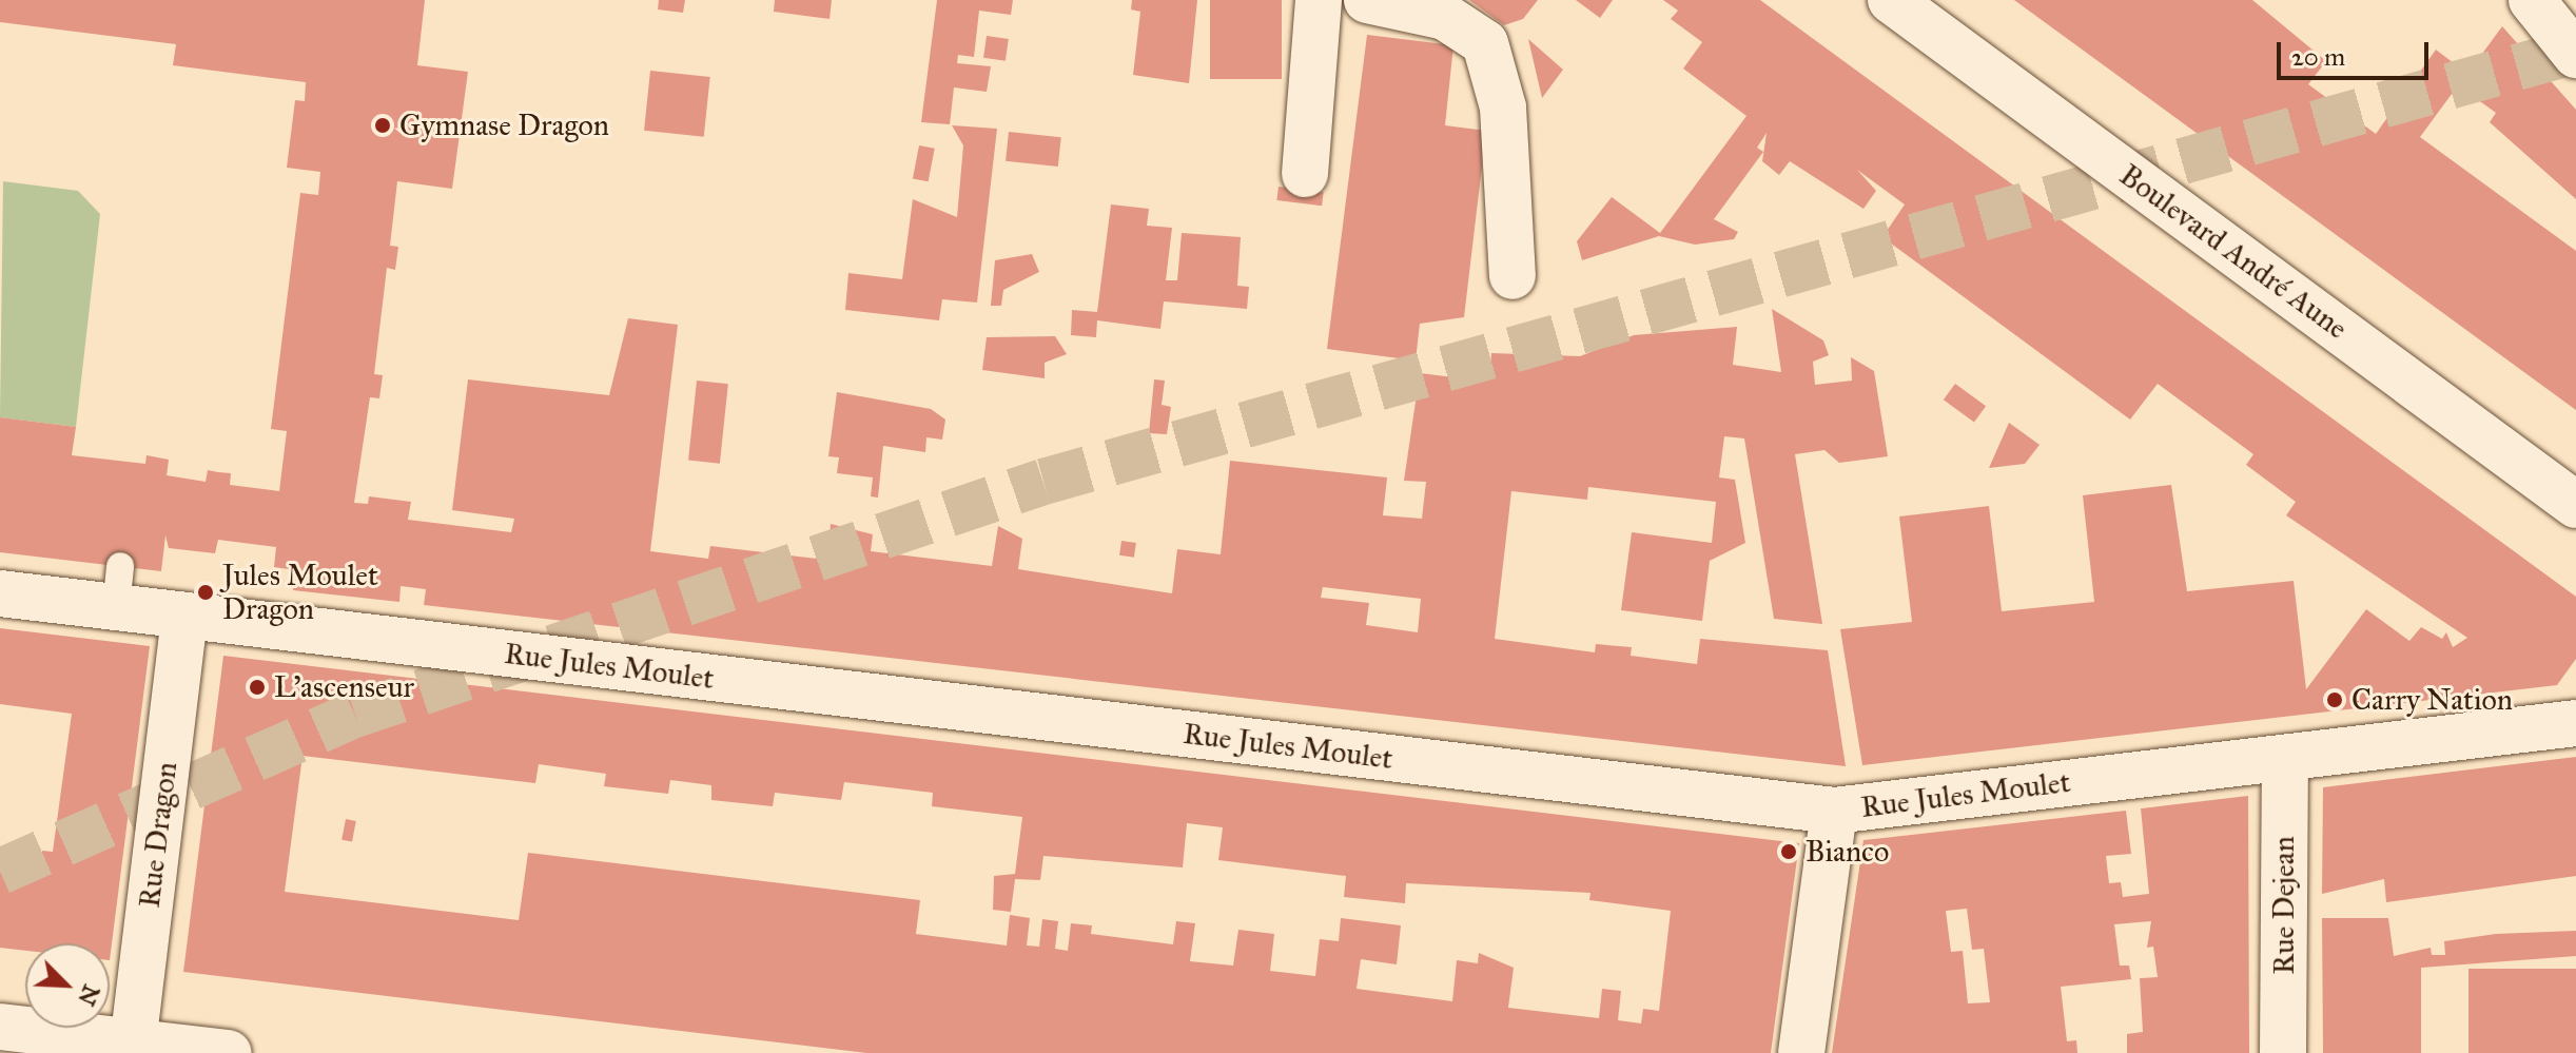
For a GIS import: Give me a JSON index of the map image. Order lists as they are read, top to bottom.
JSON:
{
  "streets": {
    "street": [
      "Boulevard André Aune",
      "Rue Jules Moulet",
      "Rue Dragon",
      "Rue Dejean"
    ]
  },
  "crossings": [
    ["Rue Jules Moulet", "Rue Dragon"],
    ["Rue Jules Moulet", "Rue Dejean"]
  ],
  "places": [
    "Gymnase Dragon",
    "Jules Moulet Dragon",
    "L'ascenseur",
    "Carry Nation",
    "Bianco"
  ],
  "scale_bar": "20 m",
  "north": "bottom right"
}
